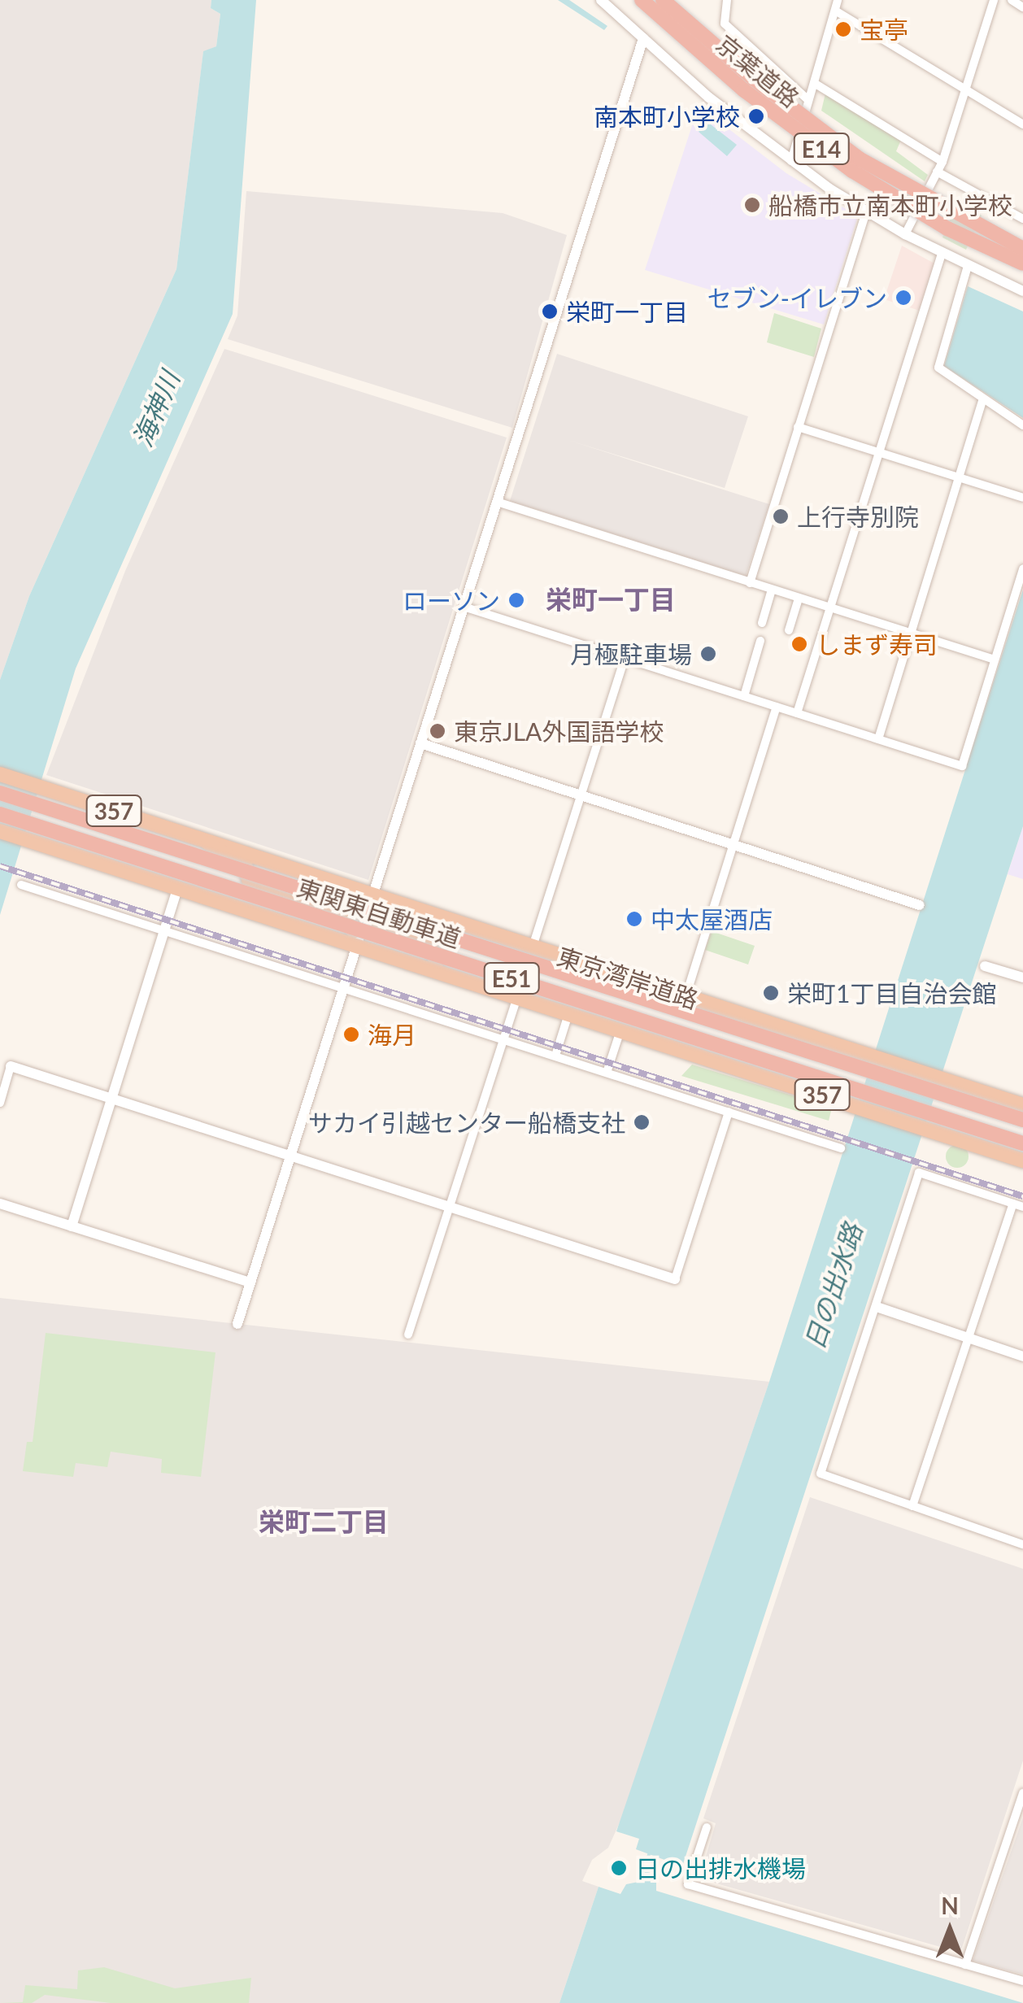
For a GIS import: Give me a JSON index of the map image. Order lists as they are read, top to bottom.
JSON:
{
  "streets": {
    "highway": [
      "京葉道路",
      "E14",
      "357",
      "東関東自動車道",
      "東京湾岸道路",
      "E51"
    ]
  },
  "districts": ["栄町一丁目", "栄町二丁目"],
  "water": ["海神川", "日の出水路"],
  "places": [
    "宝亭",
    "南本町小学校",
    "船橋市立南本町小学校",
    "セブン-イレブン",
    "栄町一丁目",
    "上行寺別院",
    "ローソン",
    "しまず寿司",
    "月極駐車場",
    "東京JLA外国語学校",
    "中太屋酒店",
    "栄町1丁目自治会館",
    "海月",
    "サカイ引越センター船橋支社",
    "日の出排水機場"
  ],
  "north": "top"
}
